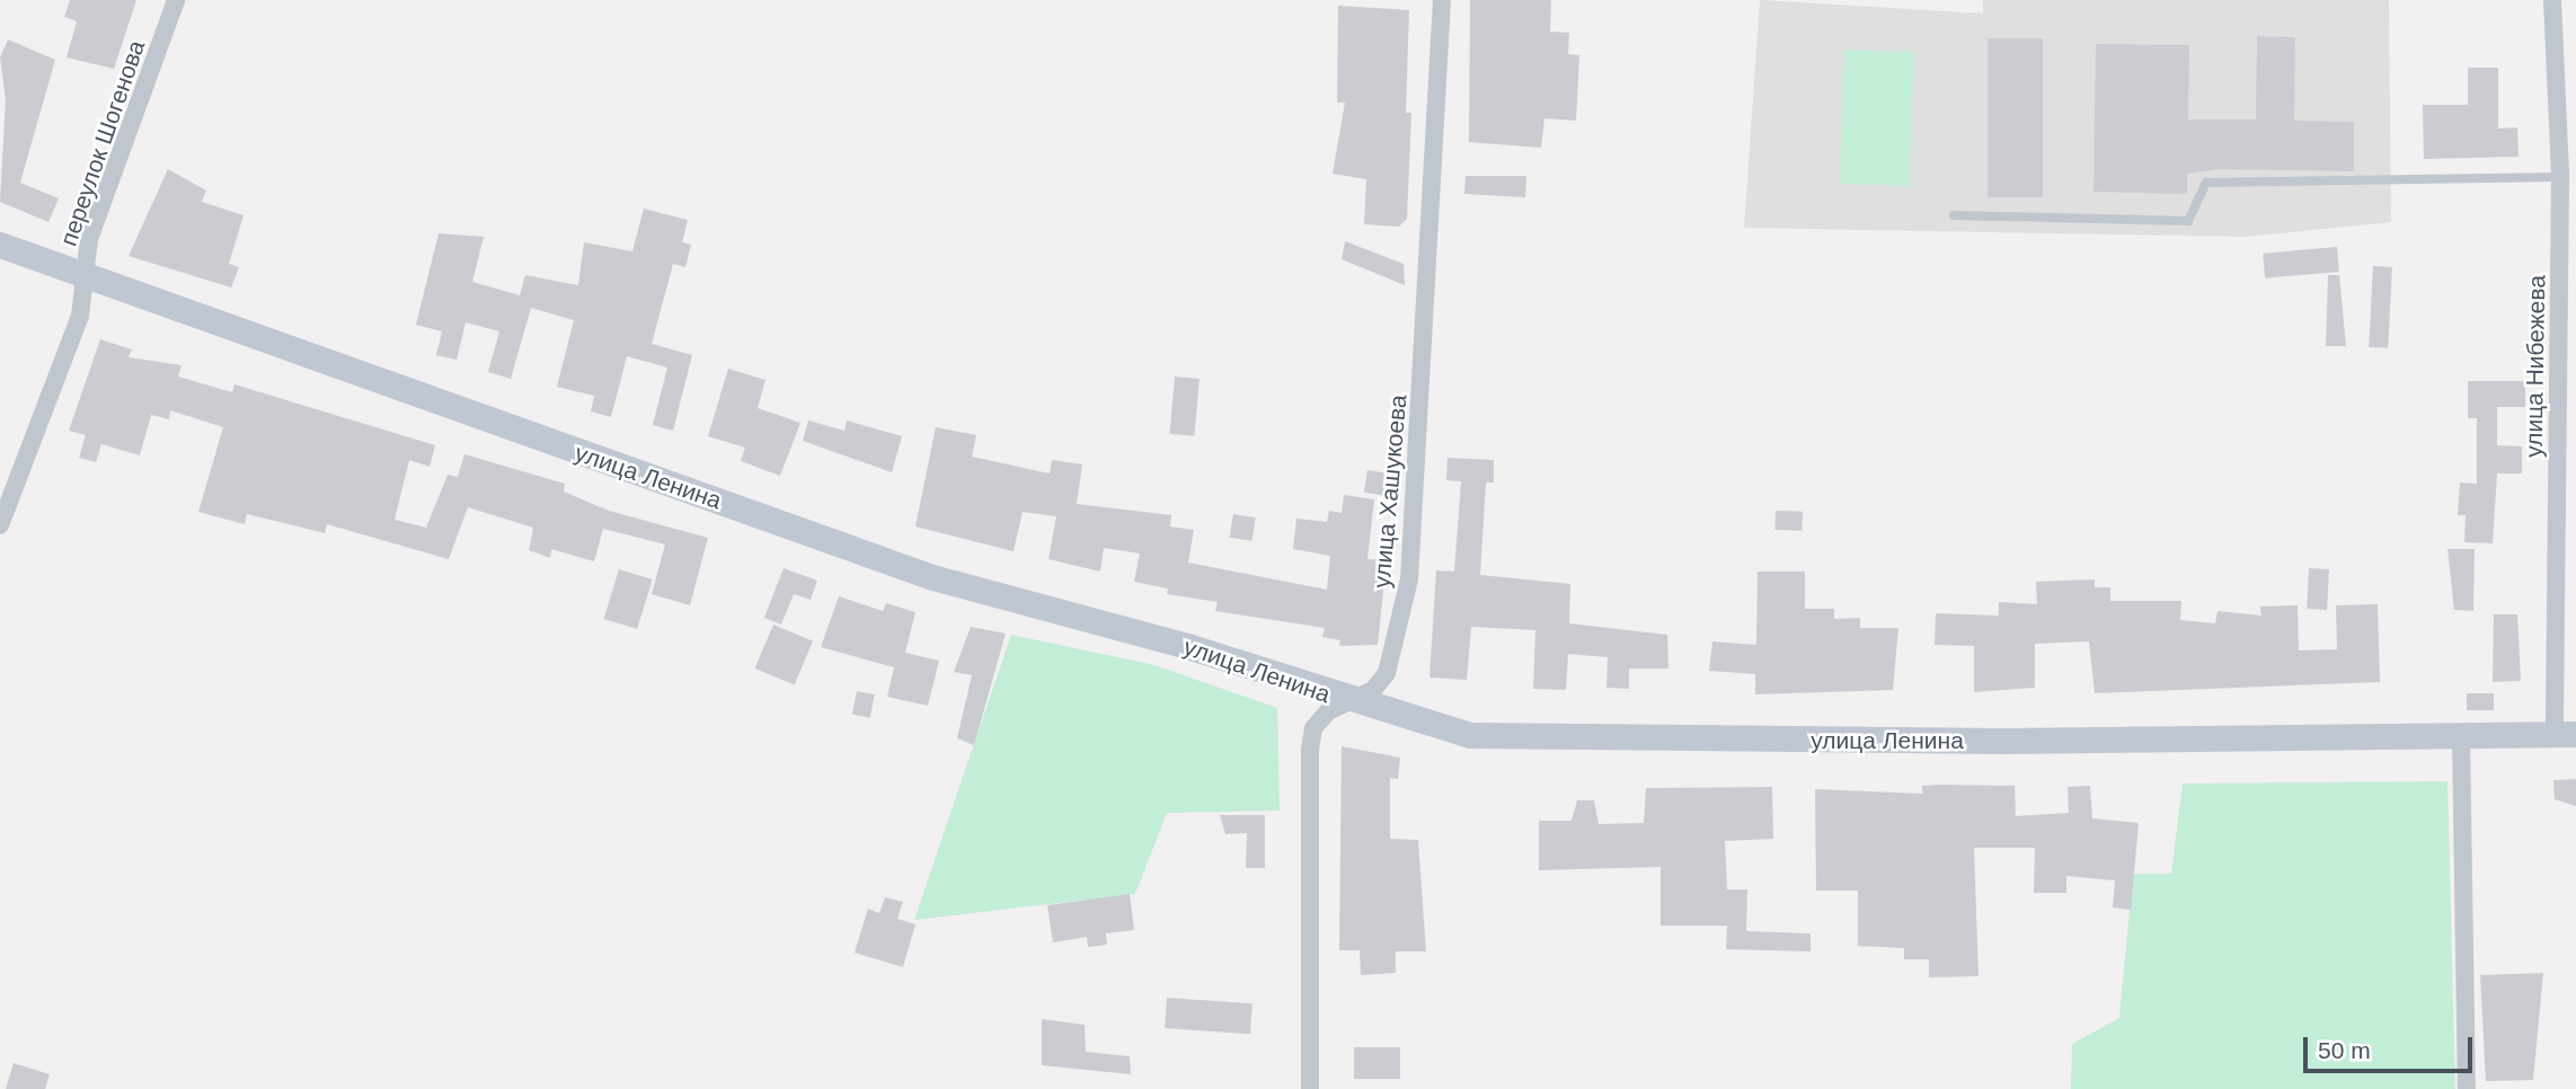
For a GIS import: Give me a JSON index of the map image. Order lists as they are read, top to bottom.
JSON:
{
  "streets": {
    "street": [
      "переулок Шогенова",
      "улица Нибежева",
      "улица Ленина",
      "улица Хашукоева"
    ]
  },
  "crossings": [
    ["переулок Шогенова", "улица Ленина"],
    ["улица Нибежева", "улица Ленина"],
    ["улица Ленина", "улица Хашукоева"]
  ],
  "scale_bar": "50 m"
}
